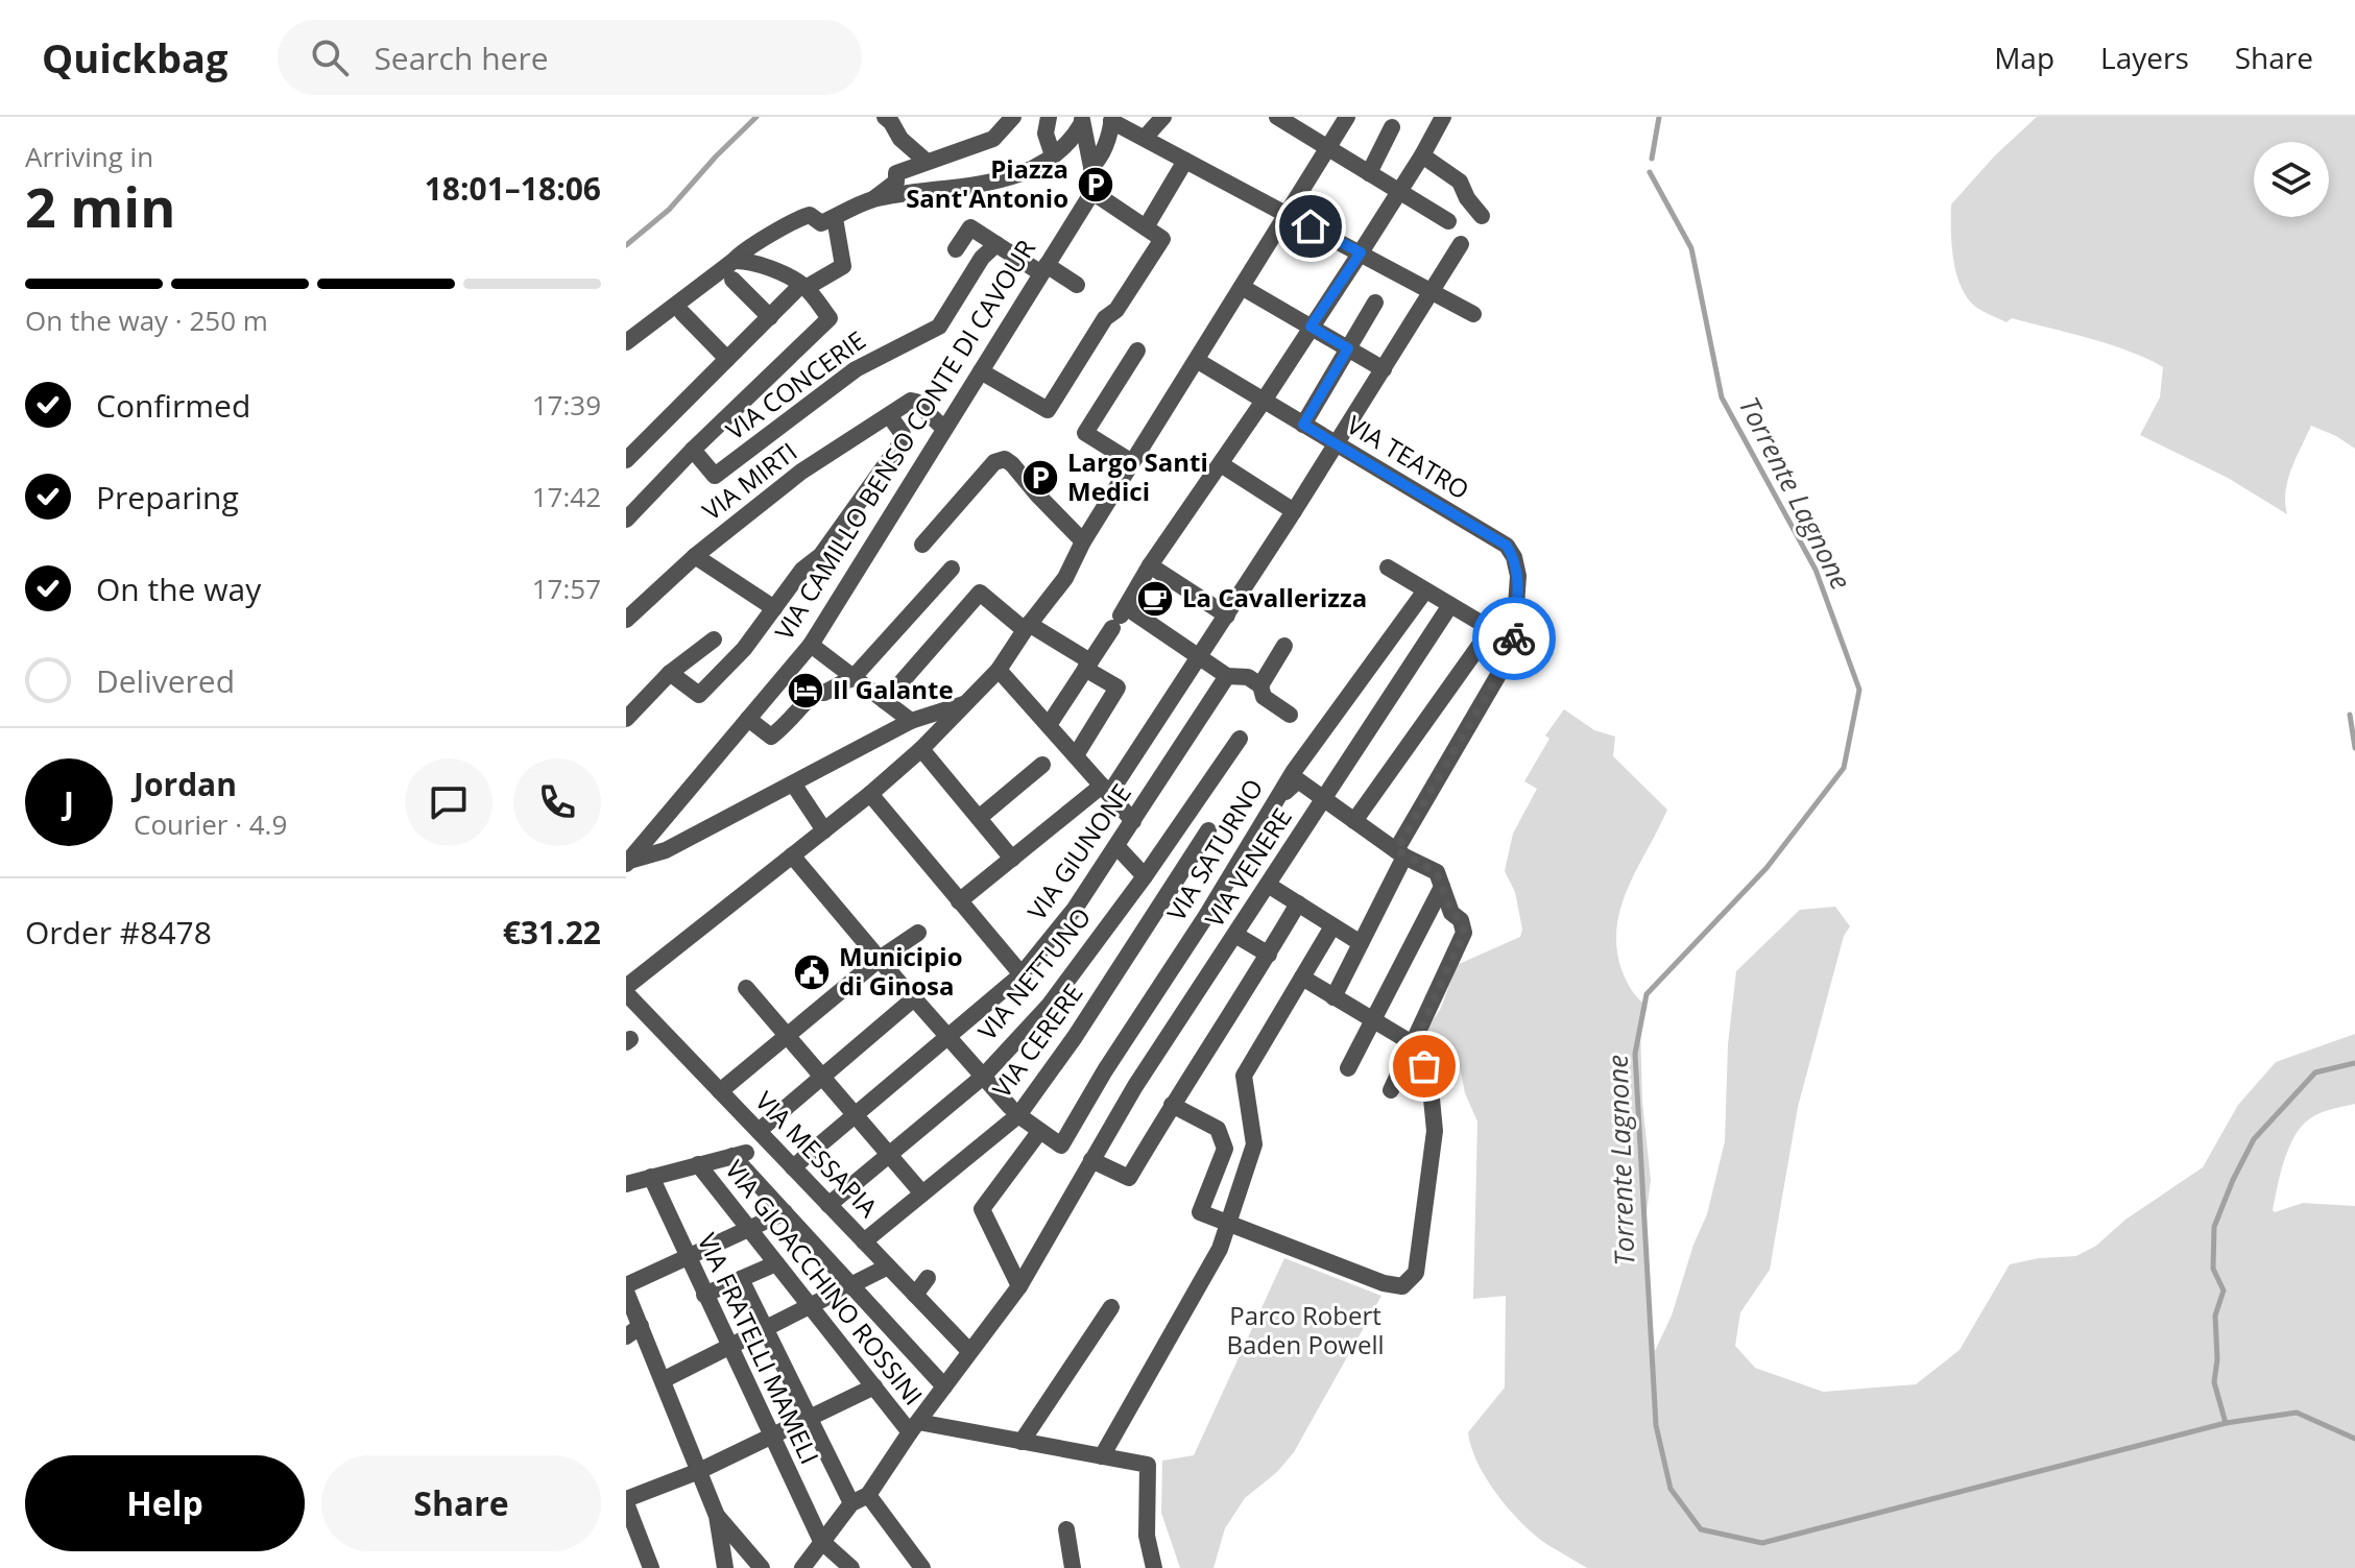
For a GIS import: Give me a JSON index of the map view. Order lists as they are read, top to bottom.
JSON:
{
  "streets": {
    "street": [
      "VIA CONCERIE",
      "VIA CAMILLO BENSO CONTE DI CAVOUR",
      "VIA TEATRO",
      "VIA MIRTI",
      "VIA SATURNO",
      "VIA GIUNONE",
      "VIA VENERE",
      "VIA NETTUNO",
      "VIA CERERE",
      "VIA MESSAPIA",
      "VIA GIOACCHINO ROSSINI",
      "VIA FRATELLI MAMELI"
    ]
  },
  "crossings": [
    ["VIA CAMILLO BENSO CONTE DI CAVOUR", "VIA MIRTI"],
    ["VIA GIUNONE", "VIA MESSAPIA"],
    ["VIA VENERE", "VIA MESSAPIA"],
    ["VIA VENERE", "VIA GIOACCHINO ROSSINI"],
    ["VIA NETTUNO", "VIA MESSAPIA"],
    ["VIA CERERE", "VIA MESSAPIA"]
  ],
  "water": ["Torrente Lagnone"],
  "parks": ["Parco Robert Baden Powell"],
  "places": {
    "parking": ["Piazza Sant'Antonio", "Largo Santi Medici"],
    "cafe": ["La Cavallerizza"],
    "hotel": ["Il Galante"],
    "public building": ["Municipio di Ginosa"]
  },
  "page": {
    "header": "Quickbag",
    "search": "Search here",
    "nav": ["Map", "Layers", "Share"],
    "heading": ["2 min", "Arriving in", "18:01–18:06"],
    "panel": [
      "Jordan",
      "Courier · 4.9",
      "Order #8478",
      "€31.22"
    ],
    "bar": "On the way · 250 m",
    "list": [
      ["Confirmed", "17:39"],
      ["Preparing", "17:42"],
      ["On the way", "17:57"],
      "Delivered"
    ],
    "round": "J",
    "buttons": ["Help", "Share"]
  }
}
